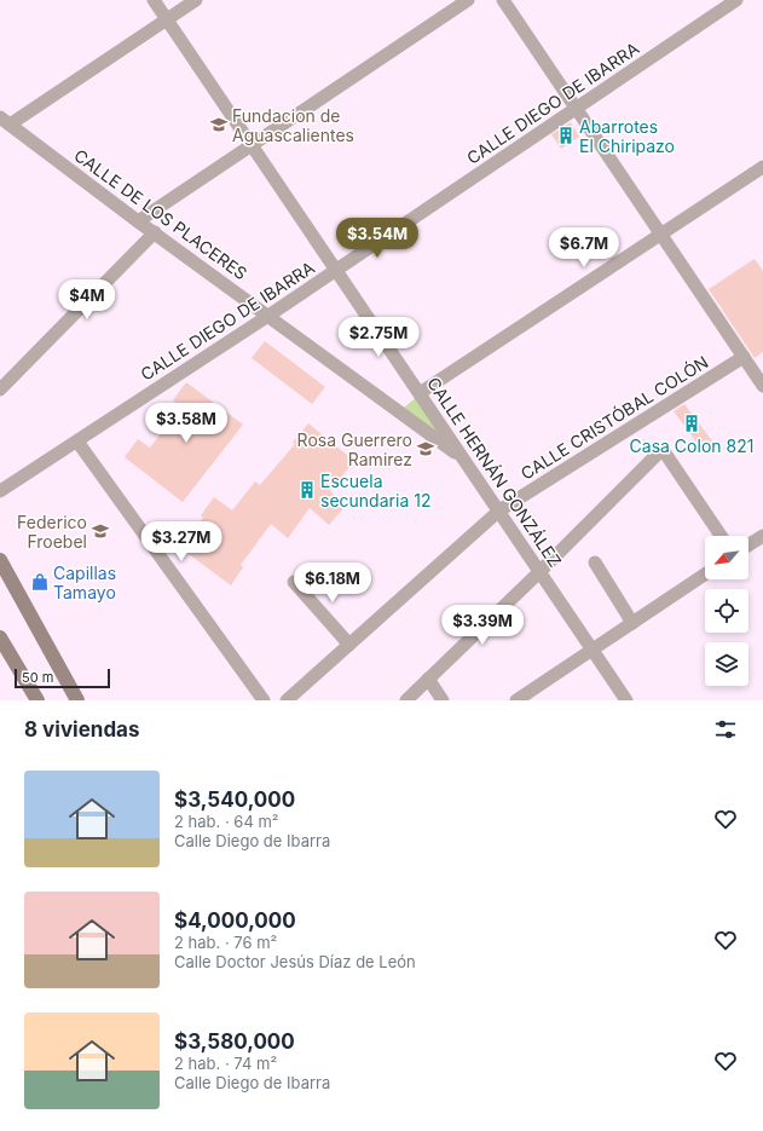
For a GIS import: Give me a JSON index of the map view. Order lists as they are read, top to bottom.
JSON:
{
  "streets": {
    "street": [
      "CALLE DIEGO DE IBARRA",
      "CALLE DE LOS PLACERES",
      "CALLE CRISTÓBAL COLÓN",
      "CALLE HERNÁN GONZÁLEZ"
    ]
  },
  "crossings": [
    ["CALLE DIEGO DE IBARRA", "CALLE DE LOS PLACERES"],
    ["CALLE DIEGO DE IBARRA", "CALLE HERNÁN GONZÁLEZ"],
    ["CALLE DE LOS PLACERES", "CALLE HERNÁN GONZÁLEZ"],
    ["CALLE CRISTÓBAL COLÓN", "CALLE HERNÁN GONZÁLEZ"]
  ],
  "places": {
    "school or university": ["Fundacion de Aguascalientes", "Rosa Guerrero Ramirez", "Federico Froebel"],
    "building": ["Abarrotes El Chiripazo", "Casa Colon 821", "Escuela secundaria 12"],
    "shop": ["Capillas Tamayo"]
  },
  "scale_bar": "50 m",
  "north": "bottom left",
  "page": {
    "price": [
      "$3.54M",
      "$6.7M",
      "$4M",
      "$2.75M",
      "$3.58M",
      "$3.27M",
      "$6.18M",
      "$3.39M"
    ],
    "scale": "50 m",
    "heading": "8 viviendas",
    "list": [
      {
        "name": "$3,540,000",
        "note": "2 hab. · 64 m² · Calle Diego de Ibarra"
      },
      {
        "name": "$4,000,000",
        "note": "2 hab. · 76 m² · Calle Doctor Jesús Díaz de León"
      },
      {
        "name": "$3,580,000",
        "note": "2 hab. · 74 m² · Calle Diego de Ibarra"
      }
    ]
  }
}
